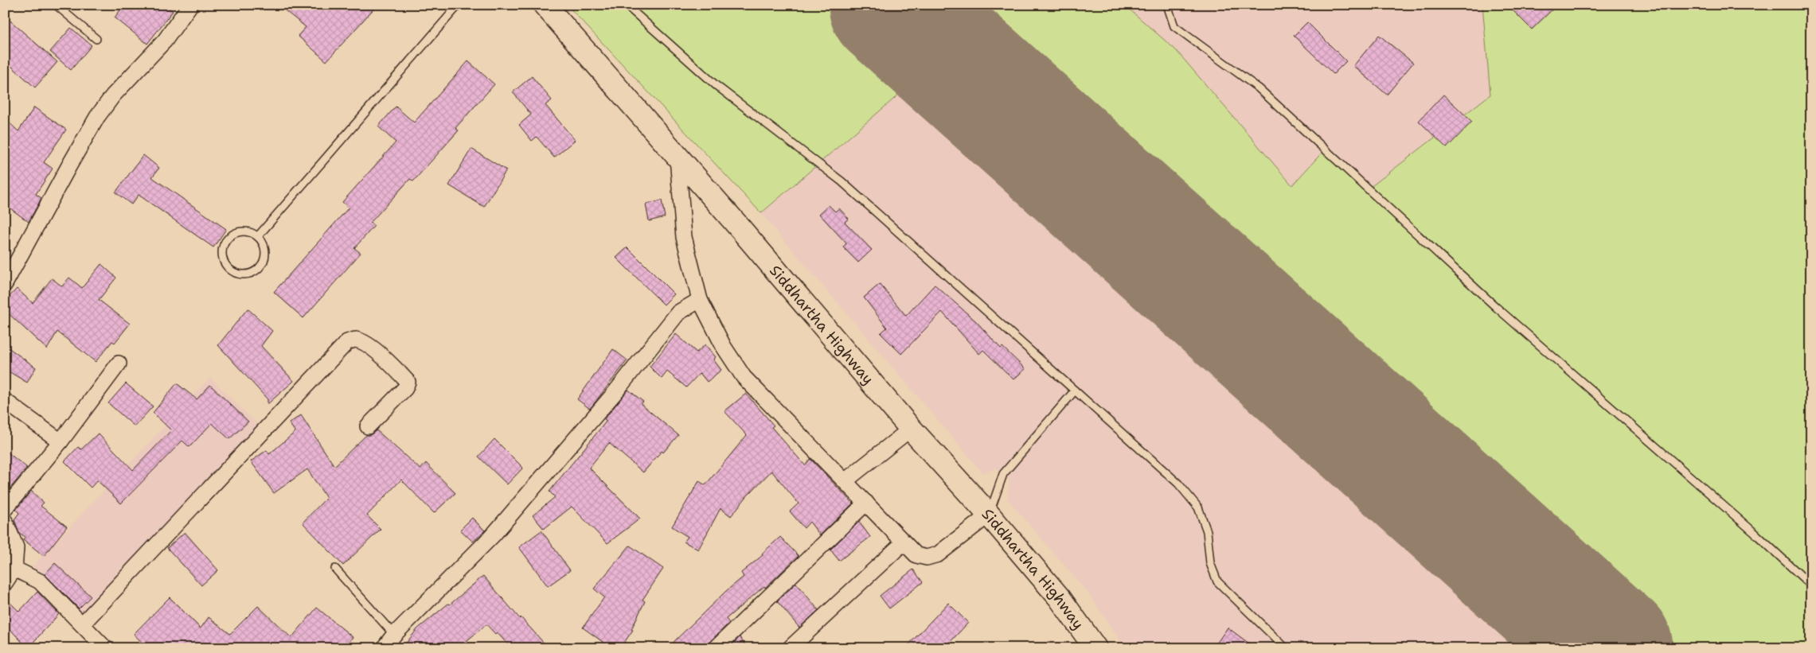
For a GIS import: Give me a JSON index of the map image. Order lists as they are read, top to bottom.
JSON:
{
  "streets": {
    "highway": ["Siddhartha Highway"]
  }
}
